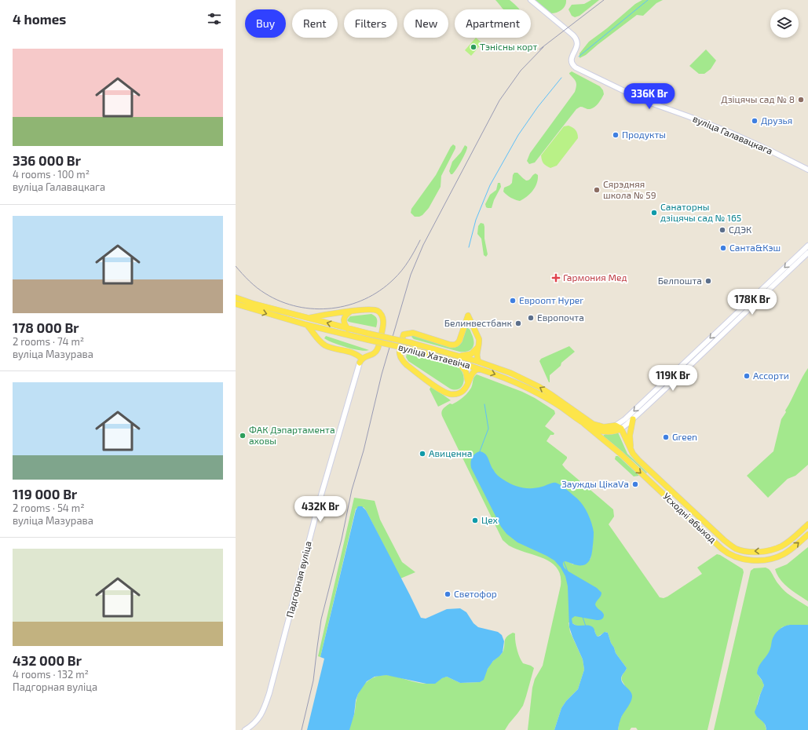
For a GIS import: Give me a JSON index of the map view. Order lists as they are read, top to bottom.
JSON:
{
  "streets": {
    "main road": ["вуліца Хатаевіча", "Усходні абыход"],
    "street": ["вуліца Галавацкага", "Падгорная вуліца"]
  },
  "crossings": [
    ["вуліца Хатаевіча", "Усходні абыход"]
  ],
  "places": {
    "other": [
      "Тэнісны корт",
      "Дзіцячы сад № 8",
      "Друзья",
      "Продукты",
      "Сярэдняя школа № 59",
      "Санаторны дзіцячы сад № 165",
      "СДЭК",
      "Санта&Кэш",
      "Белпошта",
      "Евроопт Hyper",
      "Европочта",
      "Белинвестбанк",
      "Ассорти",
      "ФАК Дэпартамента аховы",
      "Green",
      "Авиценна",
      "Заужды ЦікаVа",
      "Цех",
      "Светофор"
    ],
    "health": ["Гармония Мед"]
  },
  "page": {
    "heading": "4 homes",
    "chip": [
      "Buy",
      "Rent",
      "Filters",
      "New",
      "Apartment"
    ],
    "list": [
      {
        "name": "336 000 Br",
        "note": "4 rooms · 100 m² · вуліца Галавацкага"
      },
      {
        "name": "178 000 Br",
        "note": "2 rooms · 74 m² · вуліца Мазурава"
      },
      {
        "name": "119 000 Br",
        "note": "2 rooms · 54 m² · вуліца Мазурава"
      },
      {
        "name": "432 000 Br",
        "note": "4 rooms · 132 m² · Падгорная вуліца"
      }
    ],
    "price": [
      "336K Br",
      "178K Br",
      "119K Br",
      "432K Br"
    ]
  }
}
